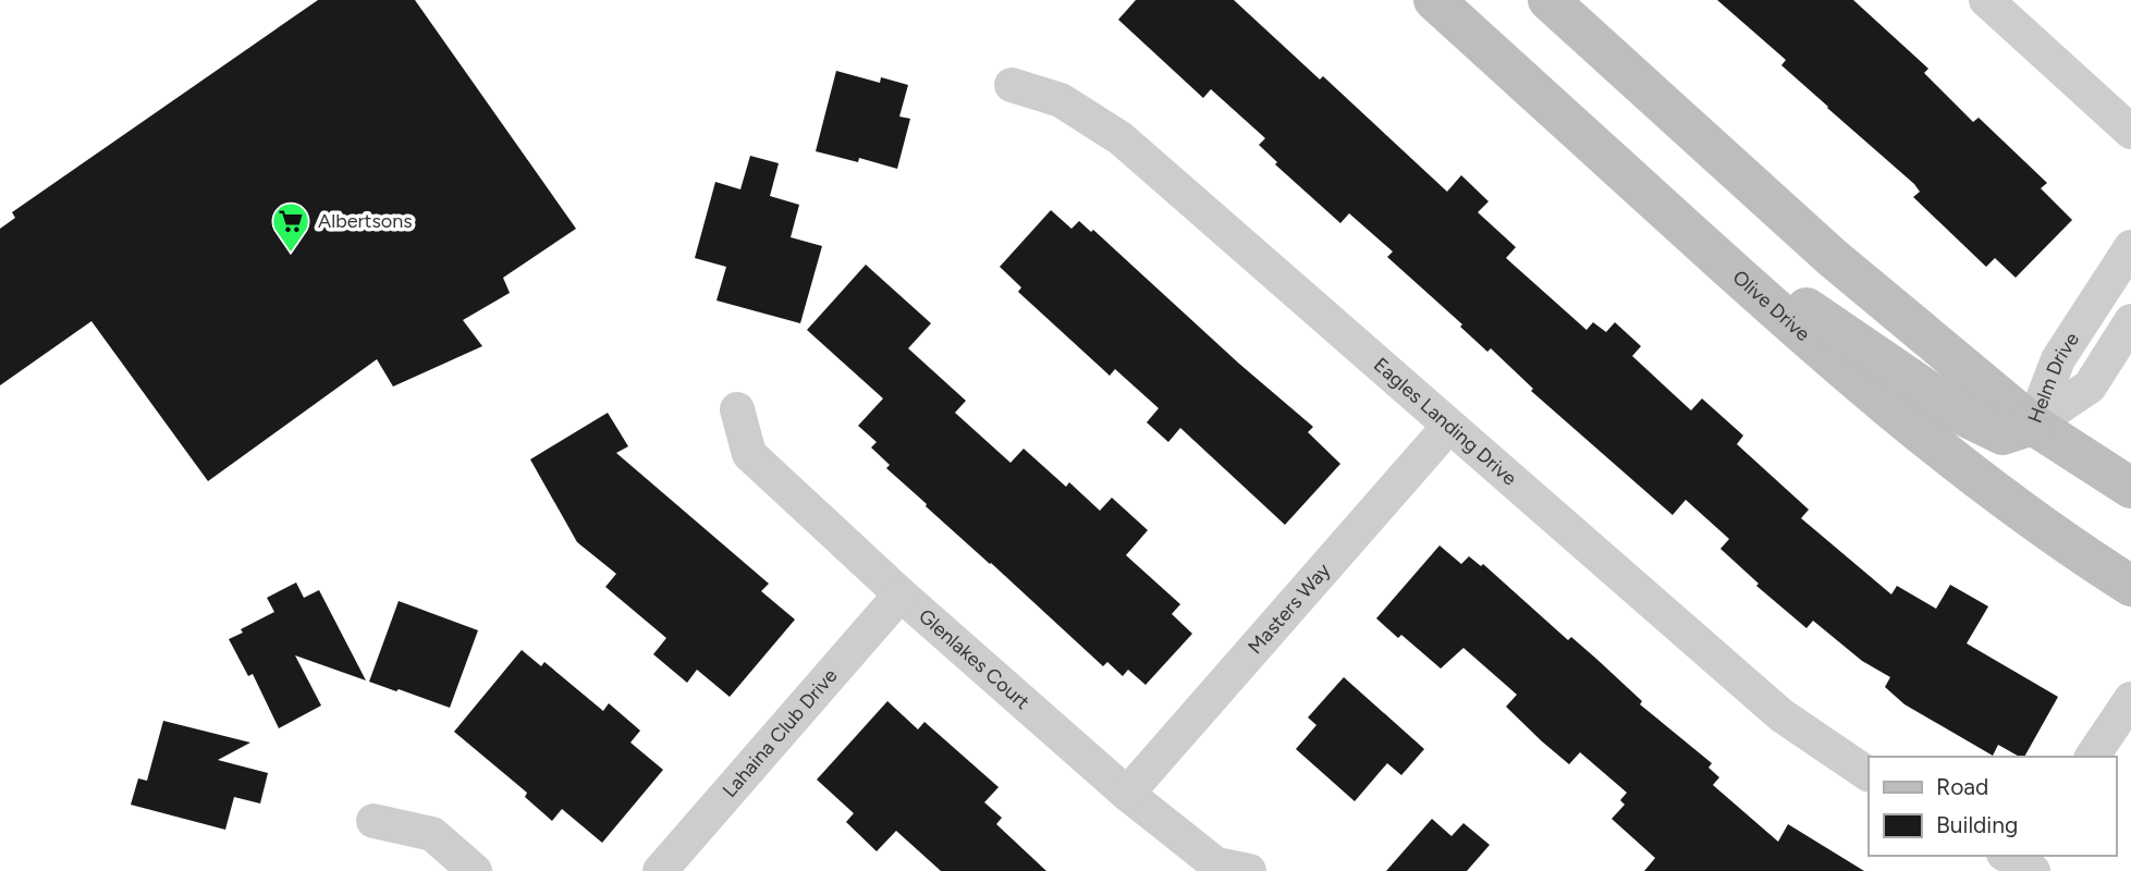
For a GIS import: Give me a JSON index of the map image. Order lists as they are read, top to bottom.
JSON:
{
  "streets": {
    "main road": ["Olive Drive"],
    "street": [
      "Helm Drive",
      "Eagles Landing Drive",
      "Masters Way",
      "Glenlakes Court",
      "Lahaina Club Drive"
    ]
  },
  "crossings": [
    ["Eagles Landing Drive", "Masters Way"],
    ["Masters Way", "Glenlakes Court"],
    ["Glenlakes Court", "Lahaina Club Drive"]
  ],
  "places": {
    "supermarket": ["Albertsons"]
  },
  "legend": ["Road", "Building"]
}
